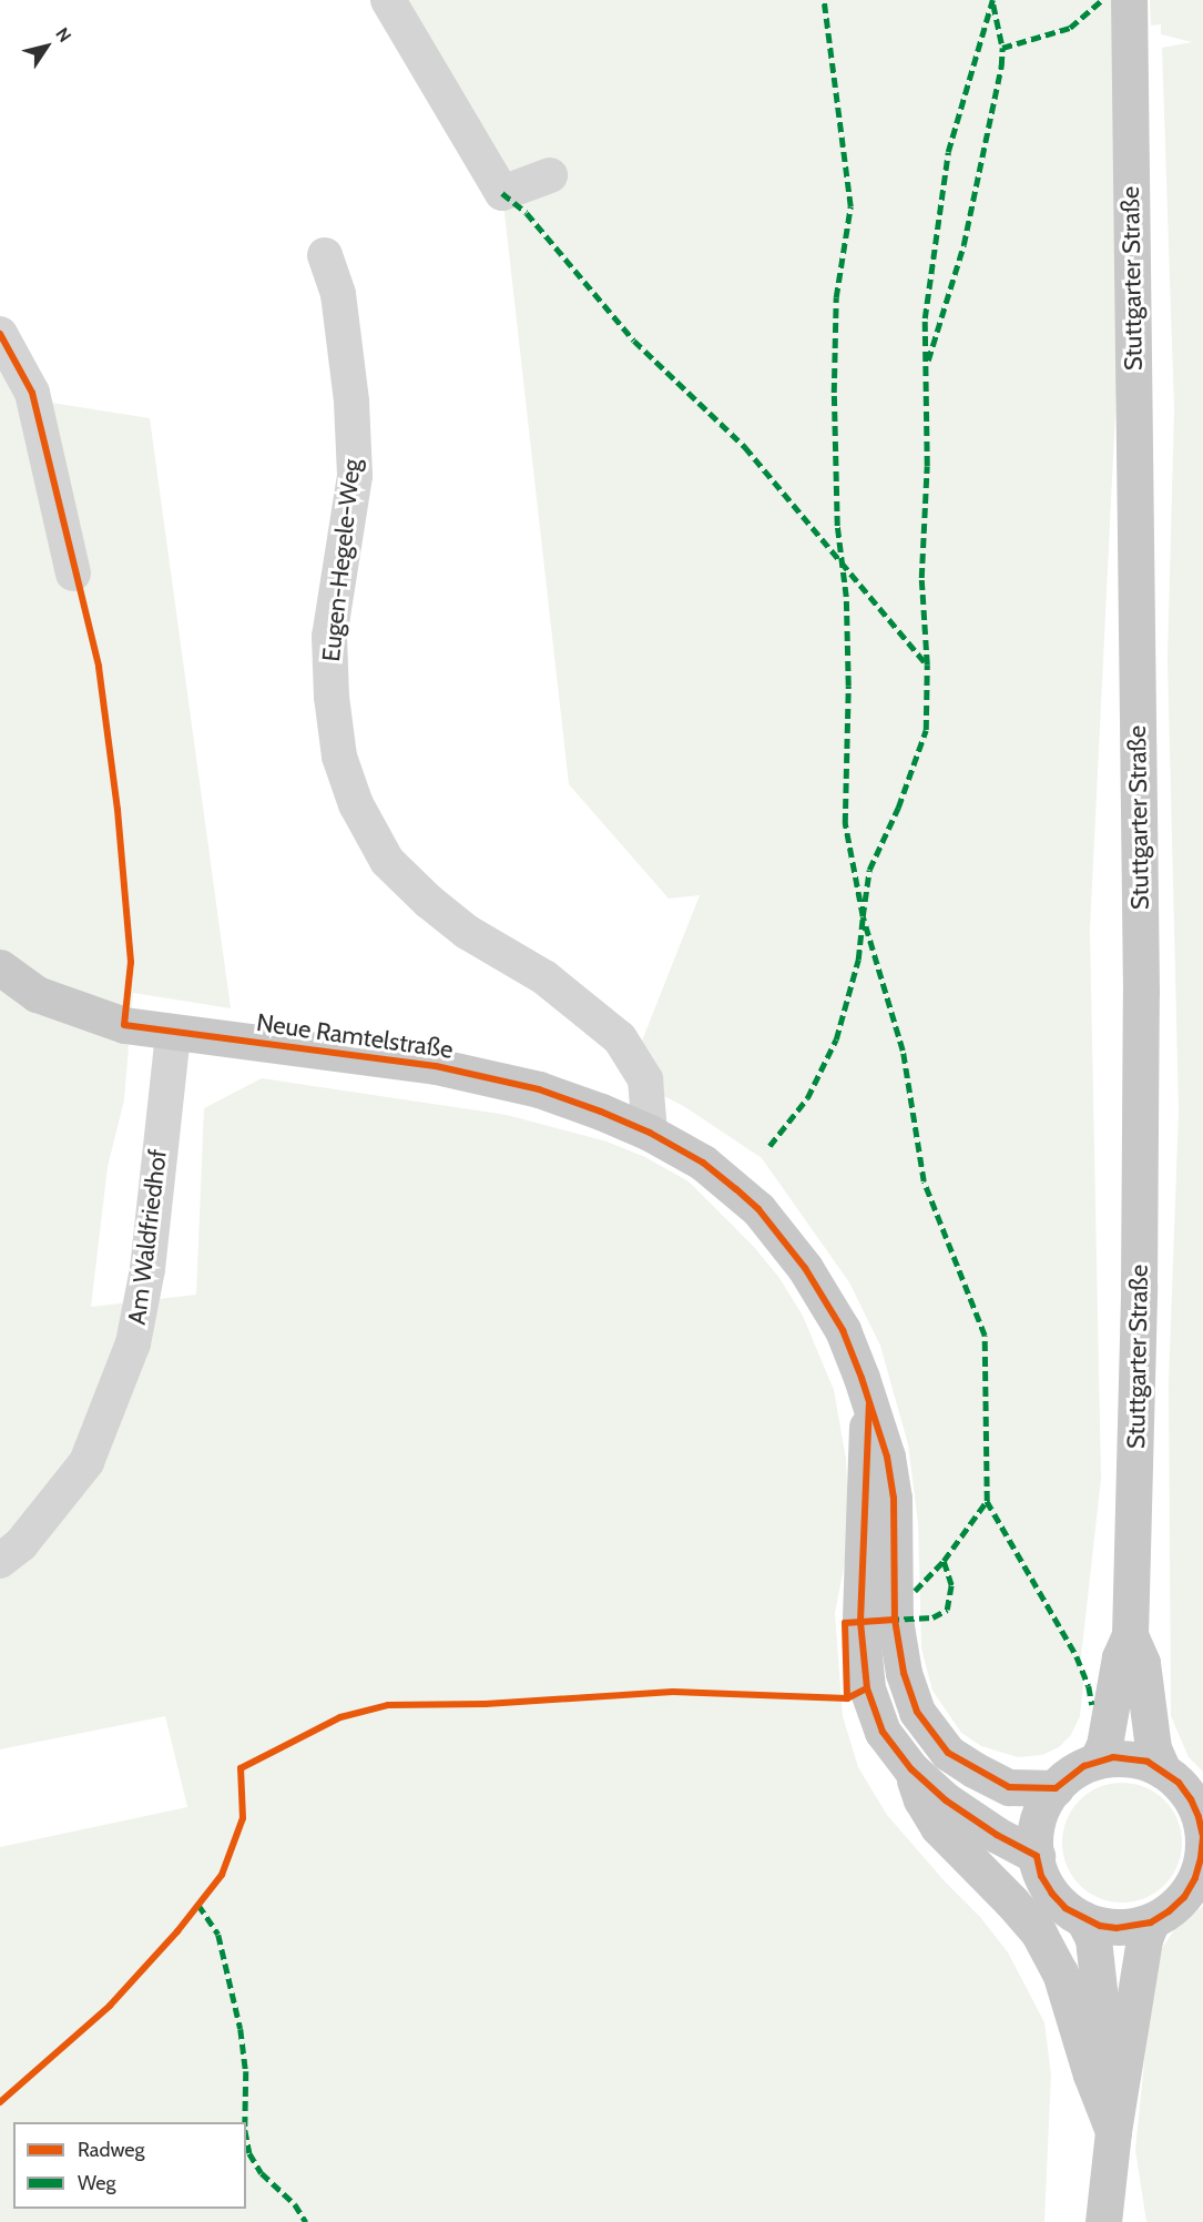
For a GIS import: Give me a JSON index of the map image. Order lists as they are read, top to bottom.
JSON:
{
  "streets": {
    "main road": ["Stuttgarter Straße", "Neue Ramtelstraße"],
    "street": ["Eugen-Hegele-Weg", "Am Waldfriedhof"]
  },
  "crossings": [
    ["Stuttgarter Straße", "Neue Ramtelstraße"],
    ["Eugen-Hegele-Weg", "Neue Ramtelstraße"],
    ["Neue Ramtelstraße", "Am Waldfriedhof"]
  ],
  "legend": ["Radweg", "Weg"],
  "north": "top right"
}
